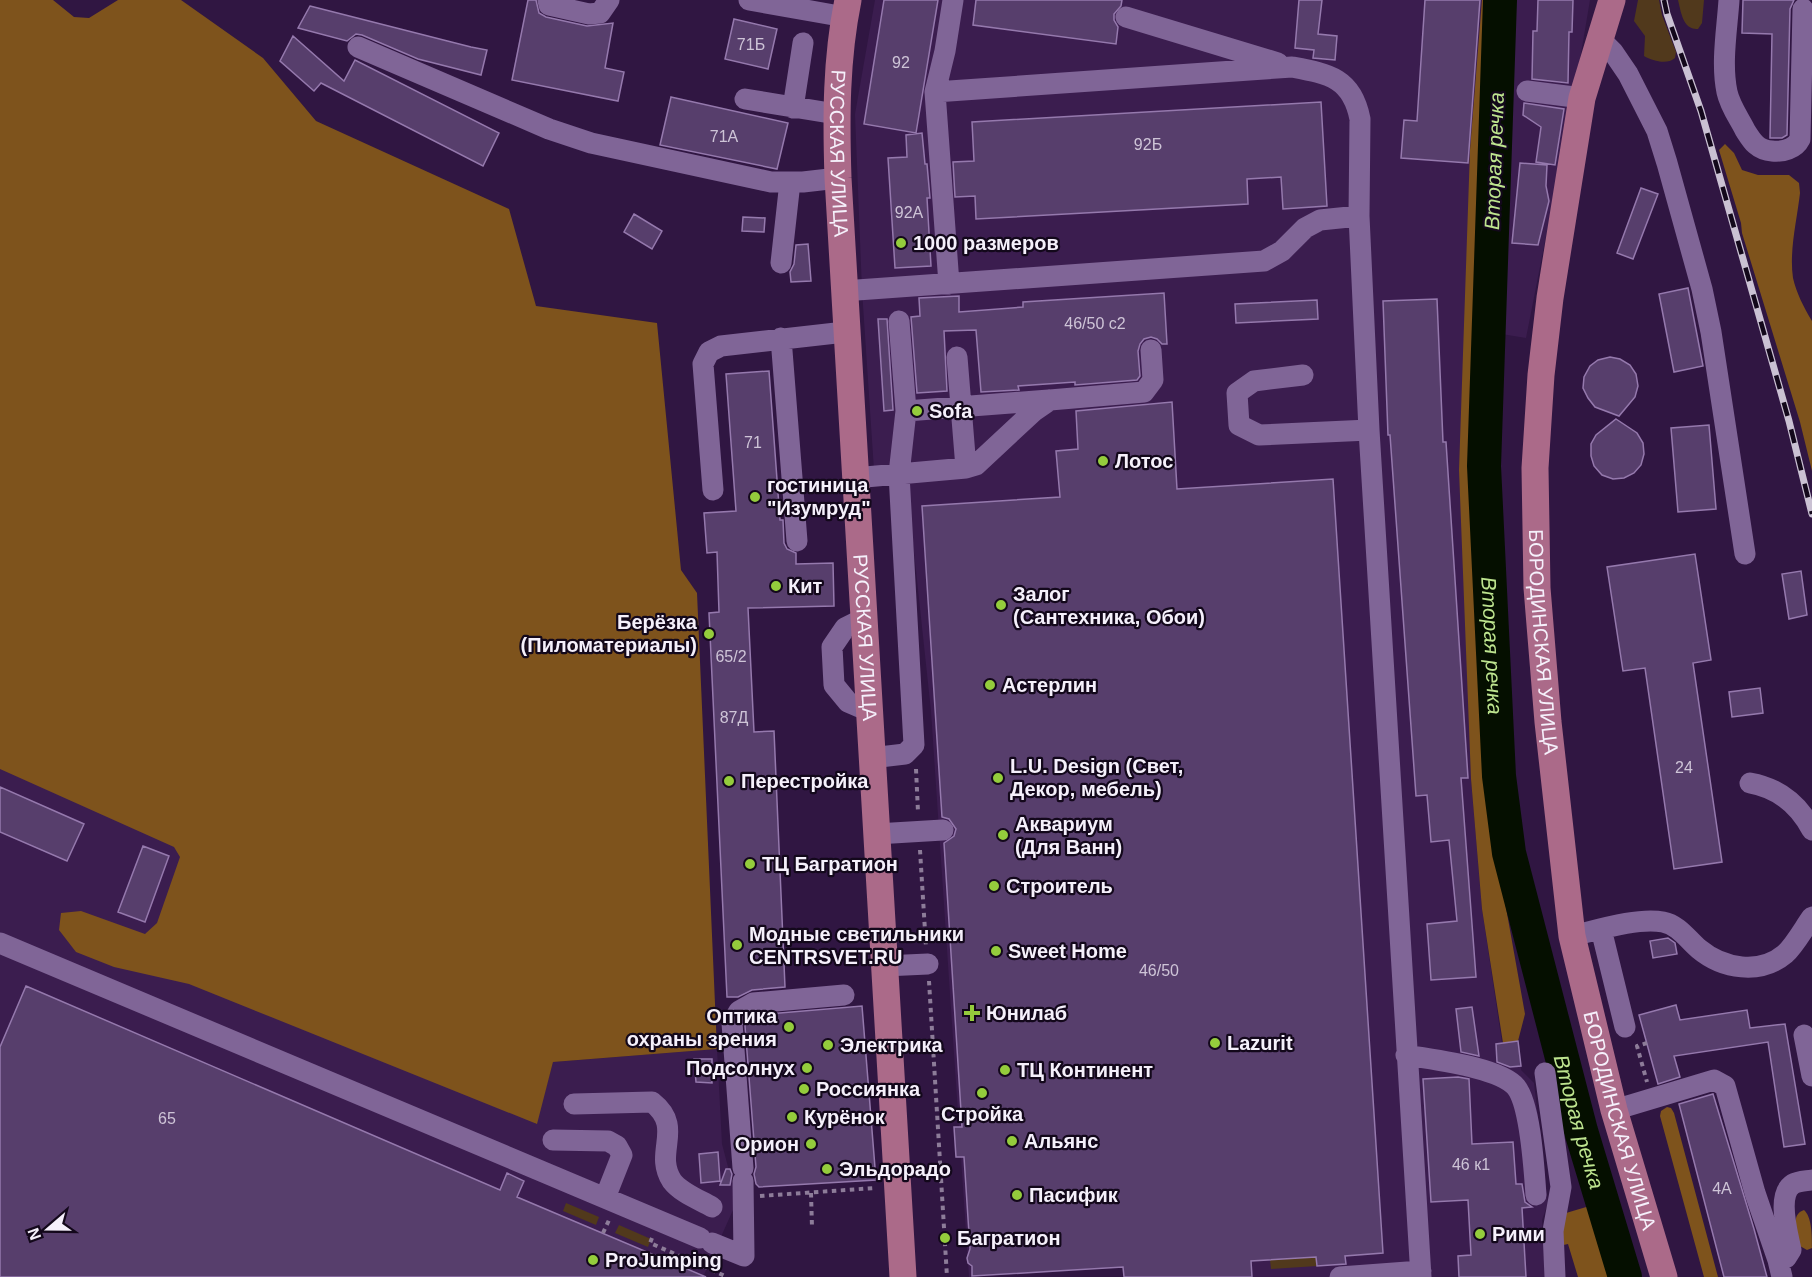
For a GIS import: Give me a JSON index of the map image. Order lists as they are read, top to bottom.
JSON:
{
  "streets": {
    "main road": ["РУССКАЯ УЛИЦА", "БОРОДИНСКАЯ УЛИЦА"]
  },
  "water": ["Вторая речка"],
  "places": {
    "other": [
      "1000 размеров",
      "Sofa",
      "Лотос",
      "гостиница \"Изумруд\"",
      "Кит",
      "Залог (Сантехника, Обои)",
      "Берёзка (Пиломатериалы)",
      "Астерлин",
      "L.U. Design (Свет, Декор, мебель)",
      "Перестройка",
      "Аквариум (Для Ванн)",
      "ТЦ Багратион",
      "Строитель",
      "Модные светильники CENTRSVET.RU",
      "Sweet Home",
      "Оптика охраны зрения",
      "Lazurit",
      "Электрика",
      "Подсолнух",
      "ТЦ Континент",
      "Россиянка",
      "Стройка",
      "Курёнок",
      "Альянс",
      "Орион",
      "Эльдорадо",
      "Пасифик",
      "Рими",
      "Багратион",
      "ProJumping"
    ],
    "health": ["Юнилаб"]
  },
  "house_numbers": [
    "71Б",
    "92",
    "71А",
    "92Б",
    "92А",
    "46/50 с2",
    "71",
    "65/2",
    "87Д",
    "24",
    "46/50",
    "65",
    "46 к1",
    "4А"
  ],
  "north": "left"
}
